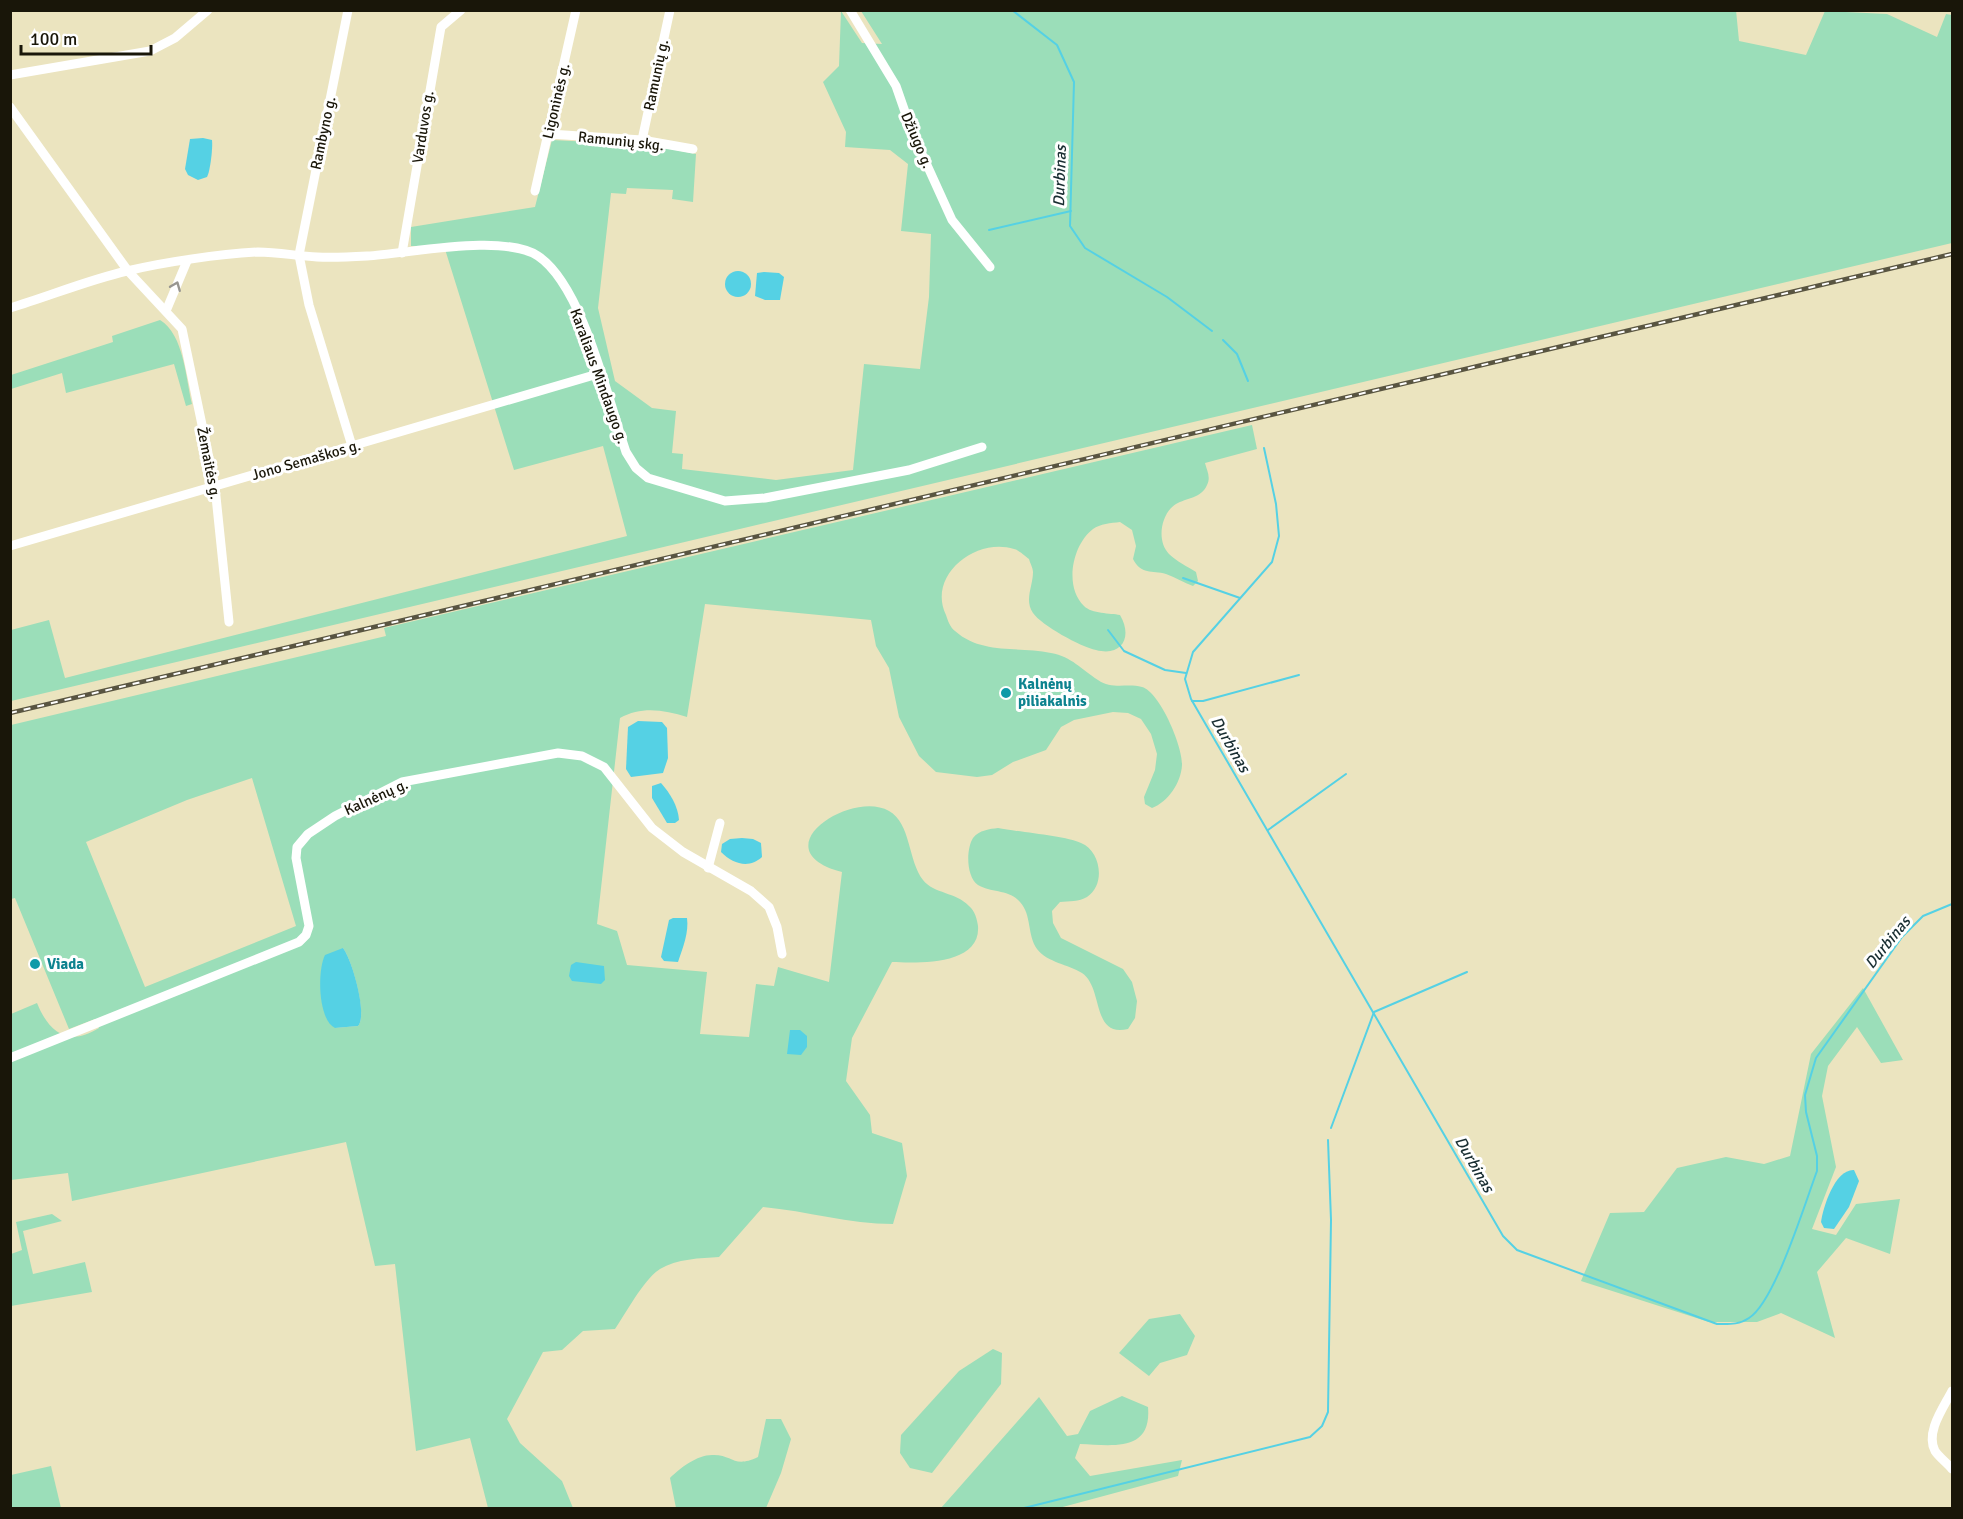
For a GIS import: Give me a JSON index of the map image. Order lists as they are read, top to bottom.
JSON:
{
  "streets": {
    "street": [
      "Ramunių g.",
      "Ligoninės g.",
      "Varduvos g.",
      "Rambyno g.",
      "Džiugo g.",
      "Ramunių skg.",
      "Karaliaus Mindaugo g.",
      "Jono Semaškos g.",
      "Žemaitės g.",
      "Kalnėnų g."
    ]
  },
  "crossings": [
    ["Ramunių g.", "Ramunių skg."],
    ["Ligoninės g.", "Ramunių skg."],
    ["Varduvos g.", "Karaliaus Mindaugo g."],
    ["Rambyno g.", "Karaliaus Mindaugo g."],
    ["Karaliaus Mindaugo g.", "Jono Semaškos g."],
    ["Karaliaus Mindaugo g.", "Žemaitės g."],
    ["Jono Semaškos g.", "Žemaitės g."]
  ],
  "water": ["Durbinas"],
  "places": ["Kalnėnų piliakalnis", "Viada"],
  "scale_bar": "100 m"
}
